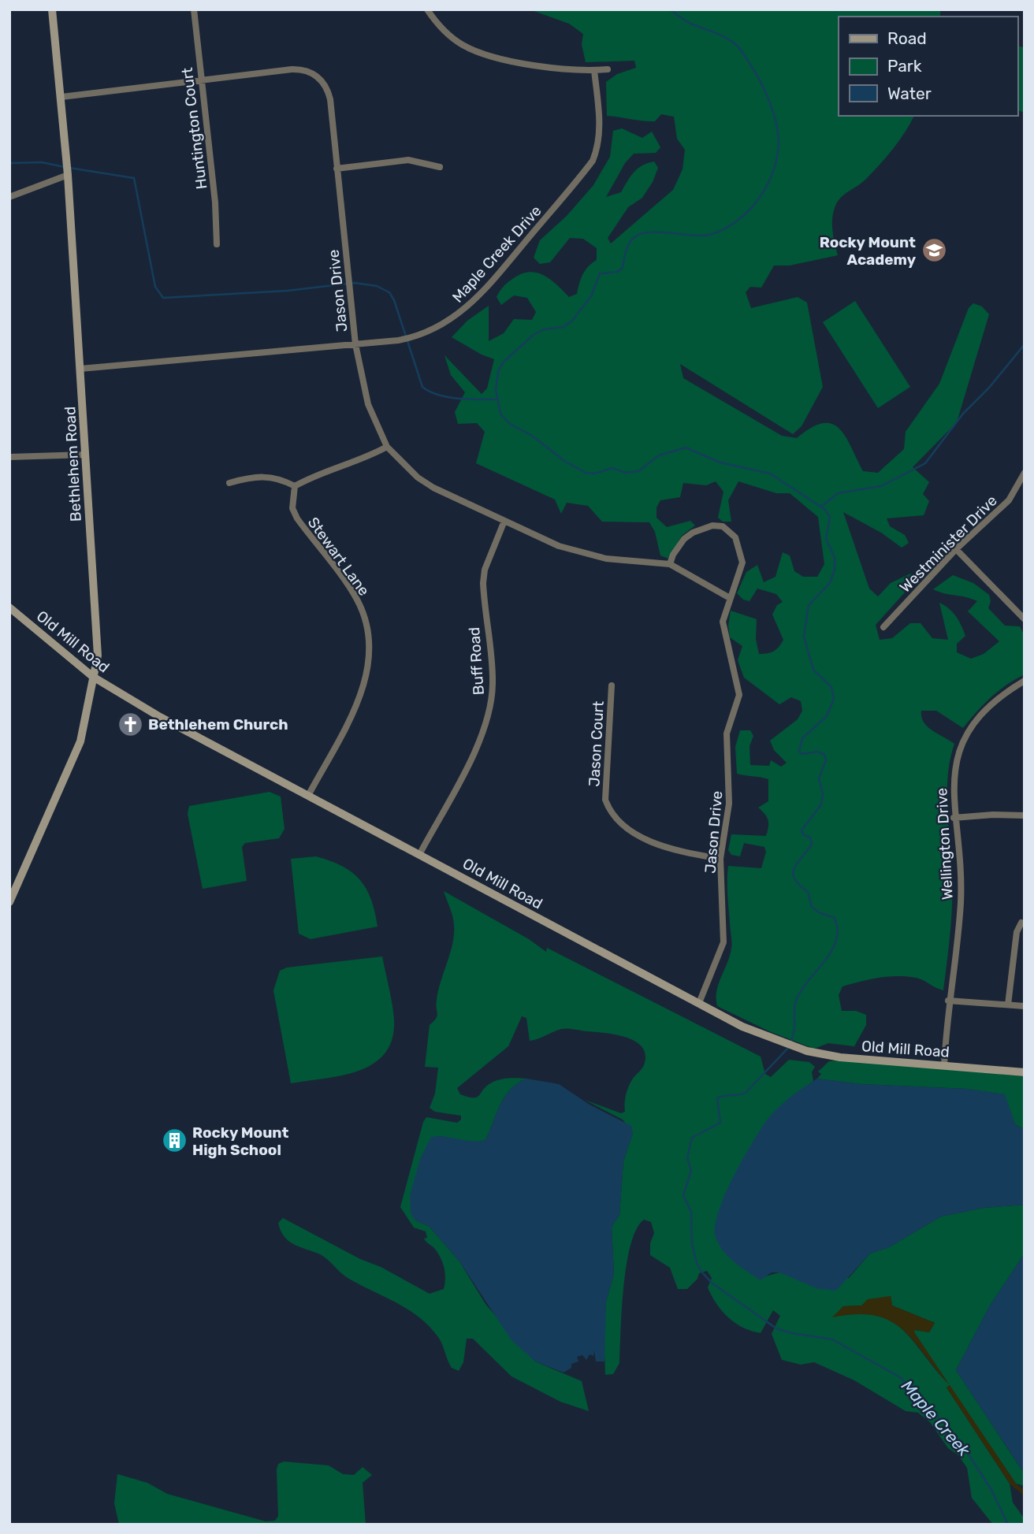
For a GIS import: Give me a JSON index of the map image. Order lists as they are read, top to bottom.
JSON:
{
  "streets": {
    "street": [
      "Huntington Court",
      "Maple Creek Drive",
      "Jason Drive",
      "Bethlehem Road",
      "Westminister Drive",
      "Stewart Lane",
      "Old Mill Road",
      "Buff Road",
      "Jason Court",
      "Wellington Drive"
    ]
  },
  "crossings": [
    ["Huntington Court", "Jason Drive"],
    ["Maple Creek Drive", "Jason Drive"],
    ["Maple Creek Drive", "Bethlehem Road"],
    ["Jason Drive", "Bethlehem Road"],
    ["Jason Drive", "Old Mill Road"],
    ["Jason Drive", "Buff Road"],
    ["Jason Drive", "Jason Court"],
    ["Bethlehem Road", "Old Mill Road"],
    ["Stewart Lane", "Old Mill Road"],
    ["Old Mill Road", "Buff Road"],
    ["Old Mill Road", "Wellington Drive"]
  ],
  "water": ["Maple Creek"],
  "places": {
    "school or university": ["Rocky Mount Academy"],
    "church": ["Bethlehem Church"],
    "building": ["Rocky Mount High School"]
  },
  "legend": ["Road", "Park", "Water"]
}
